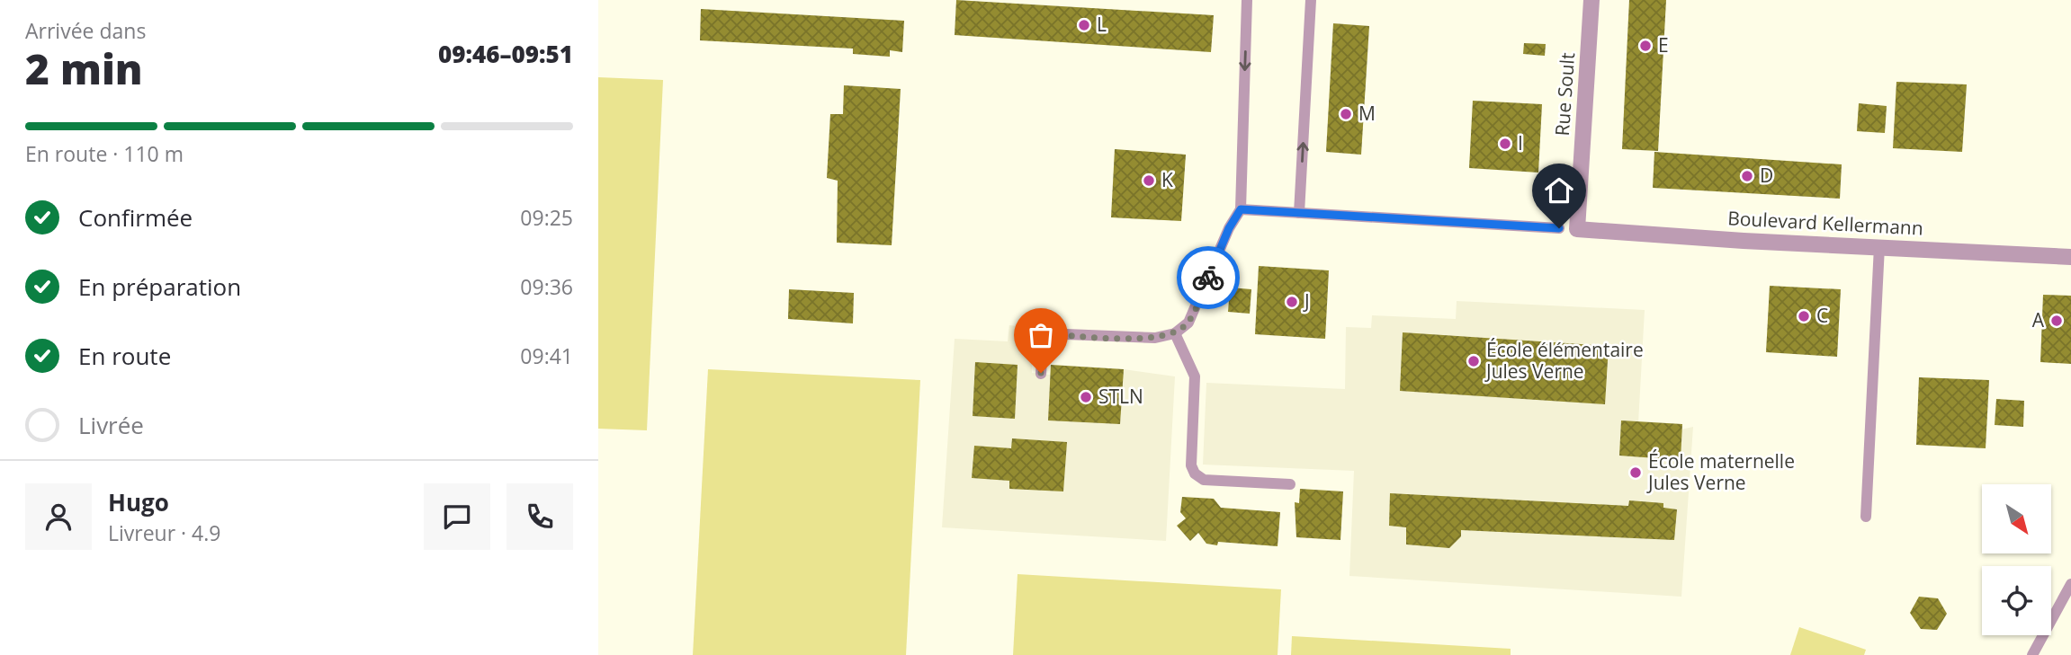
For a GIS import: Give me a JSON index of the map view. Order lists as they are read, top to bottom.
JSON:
{
  "streets": {
    "street": ["Rue Soult", "Boulevard Kellermann"]
  },
  "crossings": [
    ["Rue Soult", "Boulevard Kellermann"]
  ],
  "places": [
    "L",
    "E",
    "M",
    "I",
    "D",
    "K",
    "J",
    "C",
    "A",
    "École élémentaire Jules Verne",
    "STLN",
    "École maternelle Jules Verne"
  ],
  "north": "bottom right",
  "page": {
    "heading": ["2 min", "Arrivée dans", "09:46–09:51"],
    "panel": ["Hugo", "Livreur · 4.9"],
    "bar": "En route · 110 m",
    "list": [
      ["Confirmée", "09:25"],
      ["En préparation", "09:36"],
      ["En route", "09:41"],
      "Livrée"
    ]
  }
}
